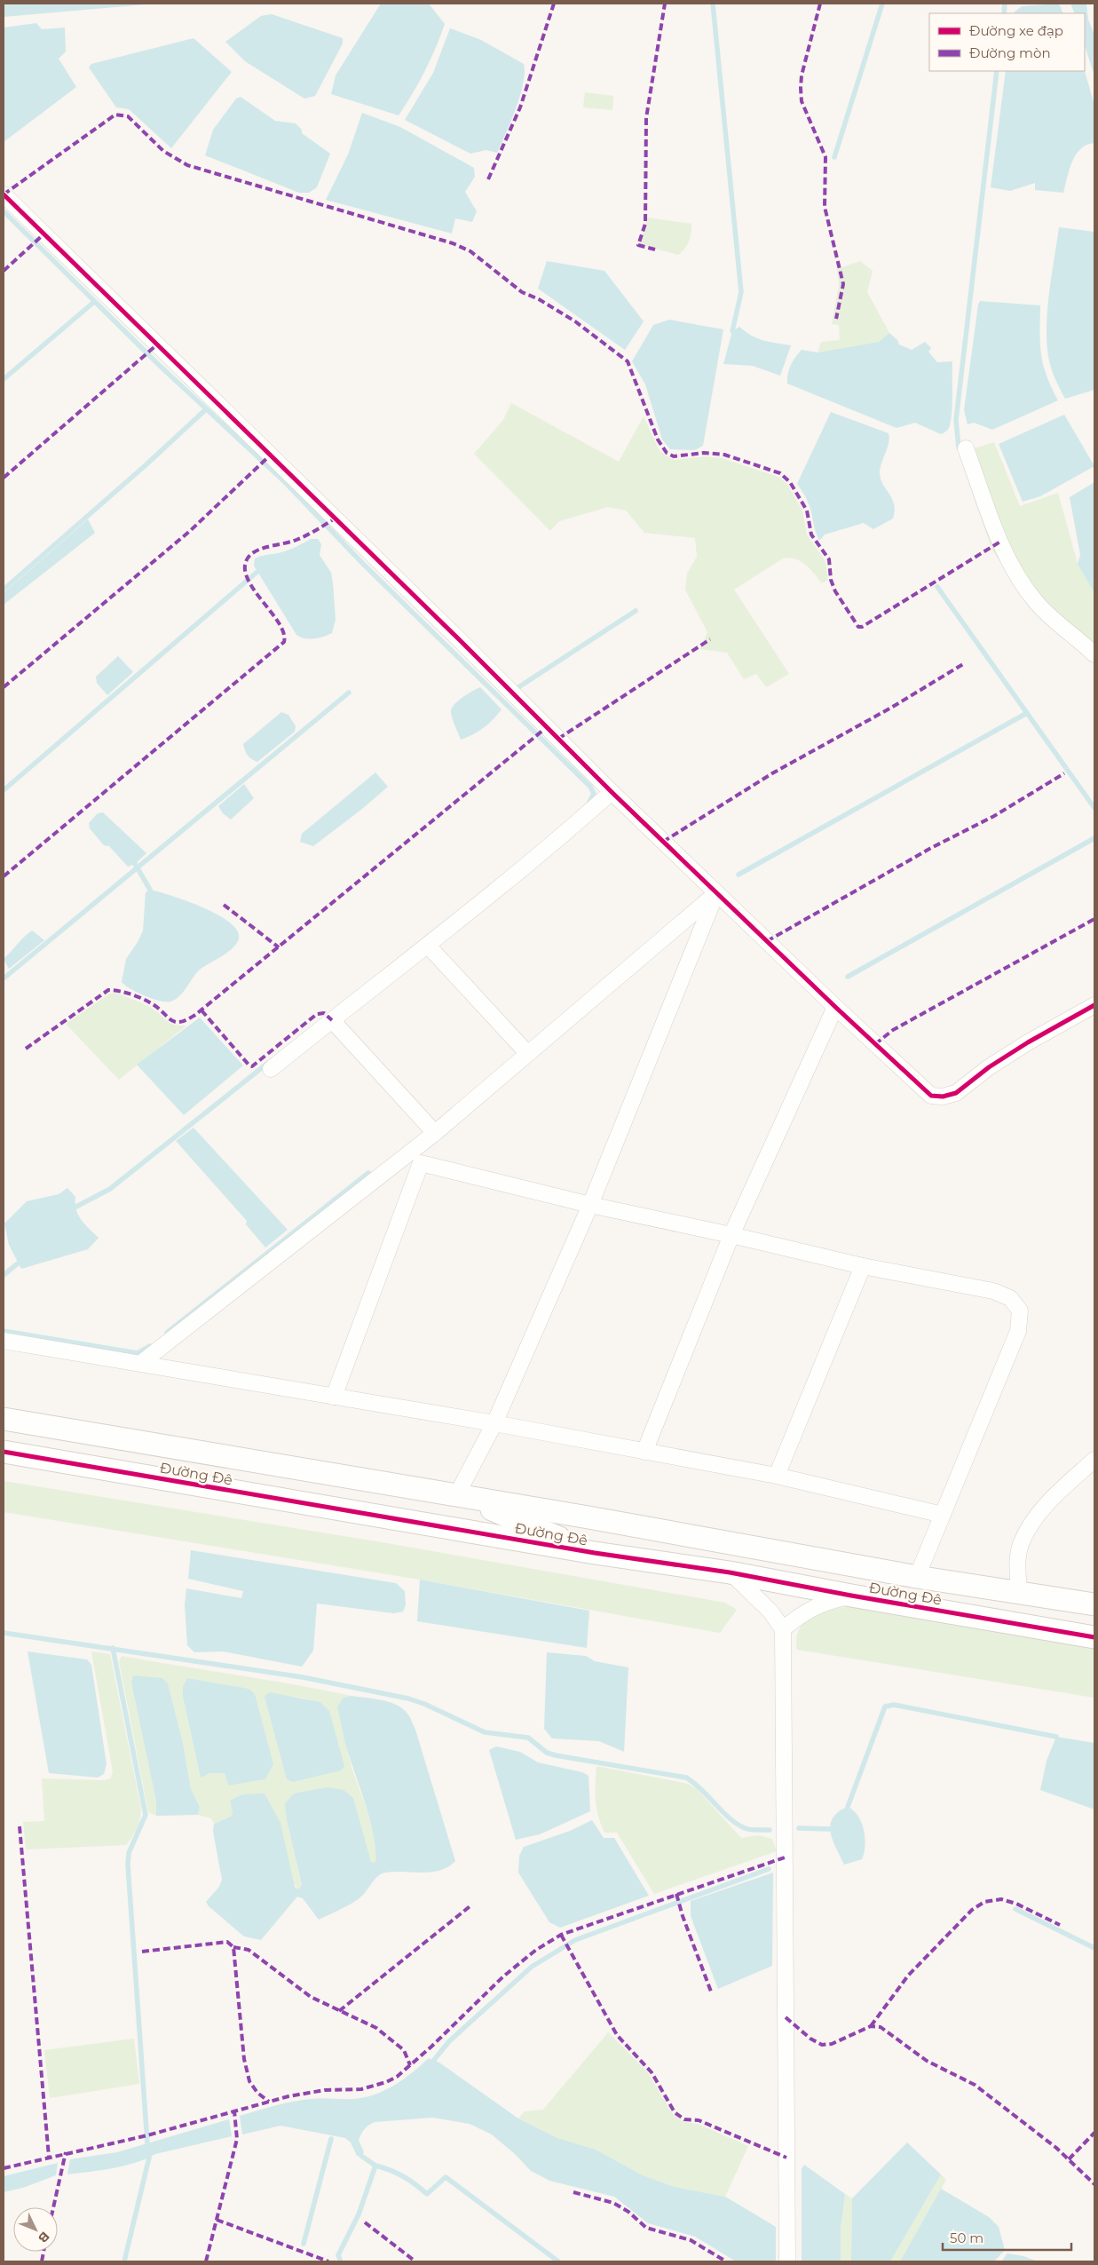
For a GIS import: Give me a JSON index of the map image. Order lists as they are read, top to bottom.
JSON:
{
  "streets": {
    "street": ["Đường Đê"]
  },
  "legend": ["Đường xe đạp", "Đường mòn"],
  "scale_bar": "50 m",
  "north": "bottom right"
}
